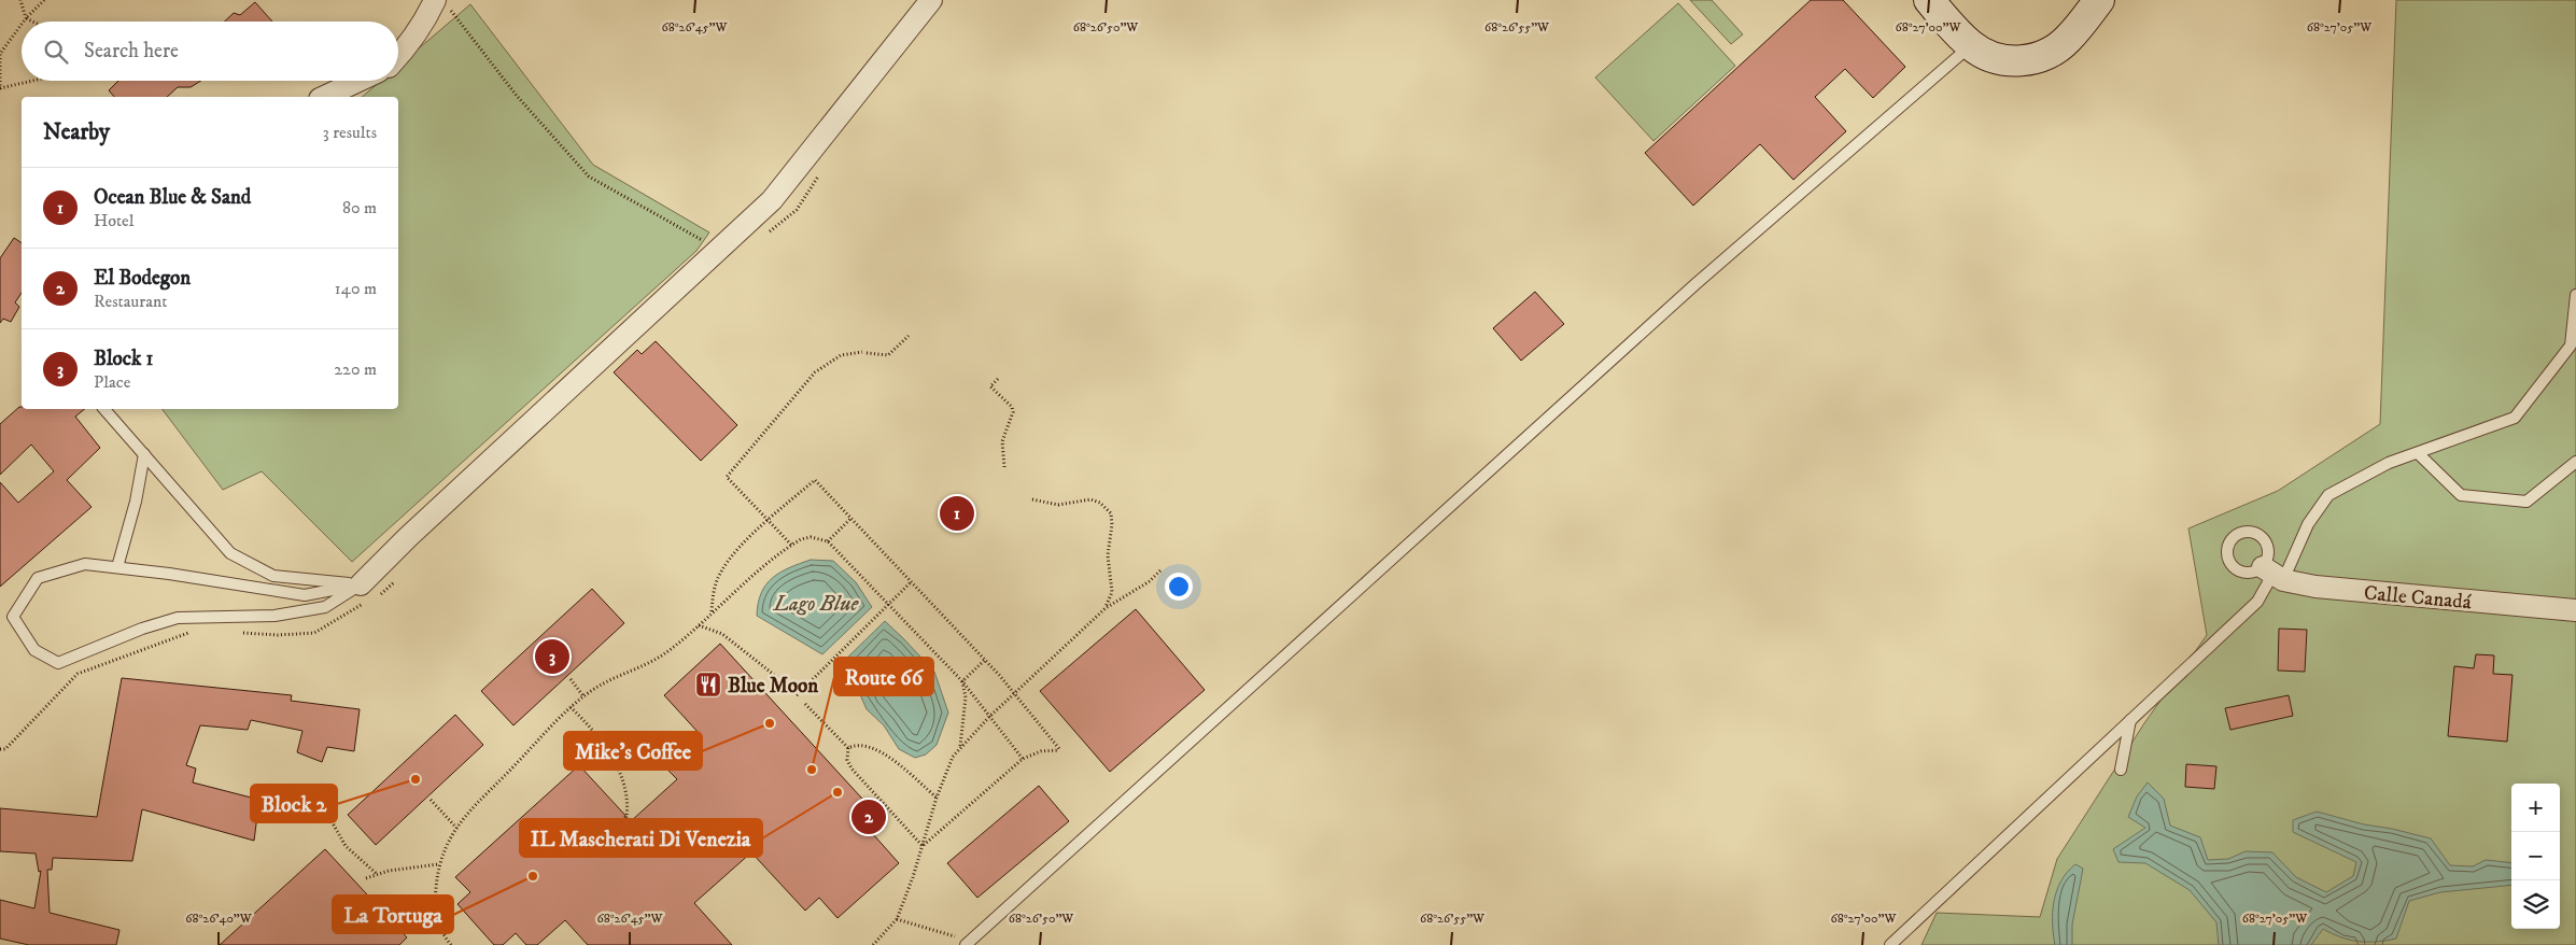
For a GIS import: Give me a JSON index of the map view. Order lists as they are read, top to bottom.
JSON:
{
  "streets": {
    "street": ["Calle Canadá"]
  },
  "water": ["Lago Blue"],
  "places": {
    "restaurant": ["Blue Moon"],
    "other": [
      "Mike's Coffee",
      "Route 66",
      "Block 2",
      "IL Mascherati Di Venezia",
      "La Tortuga"
    ]
  },
  "page": {
    "search": "Search here",
    "heading": ["Nearby", "3 results"],
    "list": [
      {
        "mark": "1",
        "name": "Ocean Blue & Sand",
        "note": "Hotel",
        "value": "80 m"
      },
      {
        "mark": "2",
        "name": "El Bodegon",
        "note": "Restaurant",
        "value": "140 m"
      },
      {
        "mark": "3",
        "name": "Block 1",
        "note": "Place",
        "value": "220 m"
      }
    ],
    "pins": ["1", "3", "2"],
    "map_buttons": ["+", "−"]
  },
  "coordinates": [
    "68°26'45\"W",
    "68°26'50\"W",
    "68°26'55\"W",
    "68°27'00\"W",
    "68°27'05\"W",
    "68°26'40\"W"
  ]
}
